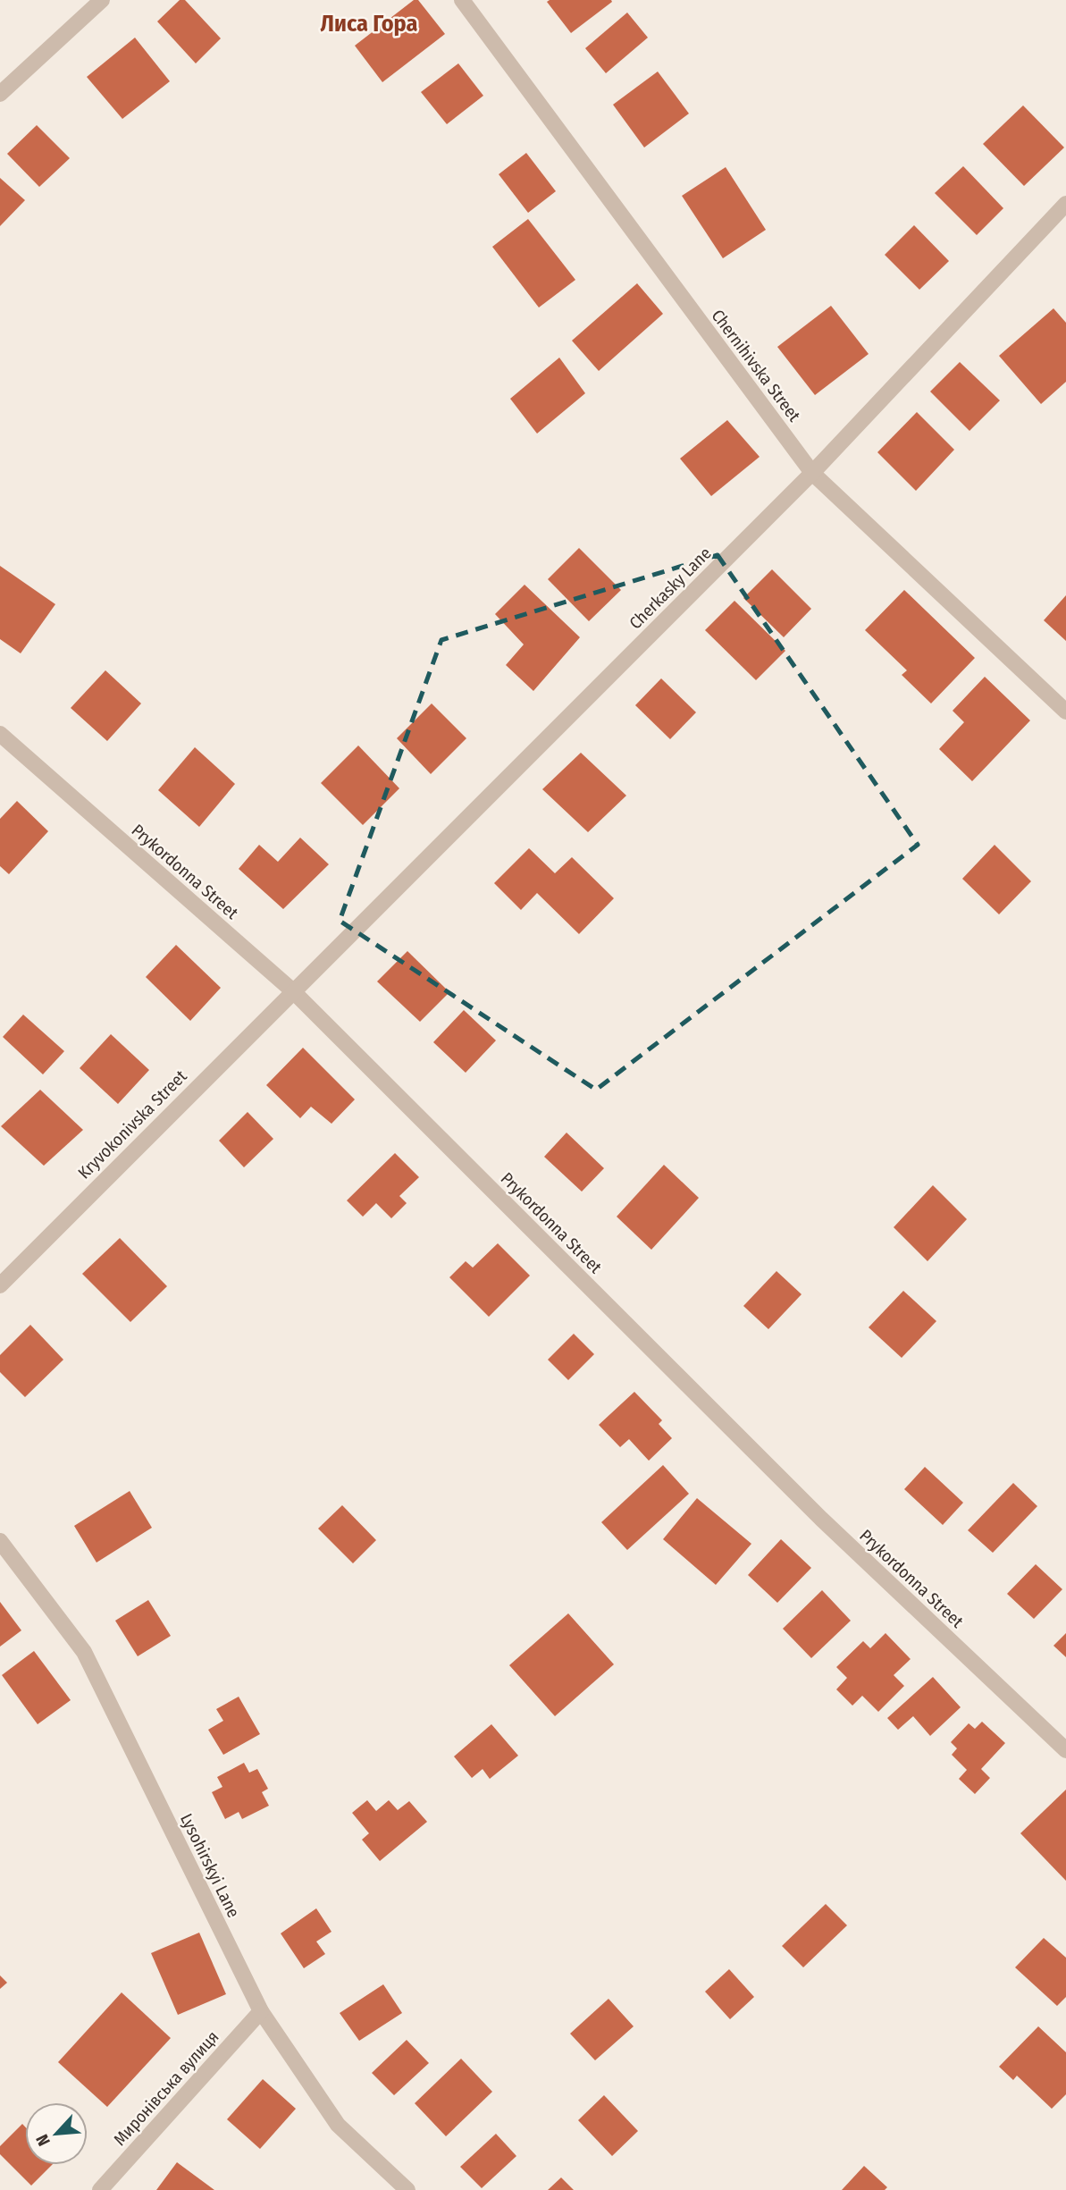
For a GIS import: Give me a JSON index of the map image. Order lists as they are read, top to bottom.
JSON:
{
  "streets": {
    "street": [
      "Chernihivska Street",
      "Cherkasky Lane",
      "Prykordonna Street",
      "Kryvokonivska Street",
      "Lysohirskyi Lane",
      "Миронівська вулиця"
    ]
  },
  "crossings": [
    ["Chernihivska Street", "Cherkasky Lane"],
    ["Cherkasky Lane", "Prykordonna Street"],
    ["Cherkasky Lane", "Kryvokonivska Street"],
    ["Prykordonna Street", "Kryvokonivska Street"],
    ["Lysohirskyi Lane", "Миронівська вулиця"]
  ],
  "districts": ["Лиса Гора"],
  "north": "bottom left"
}
